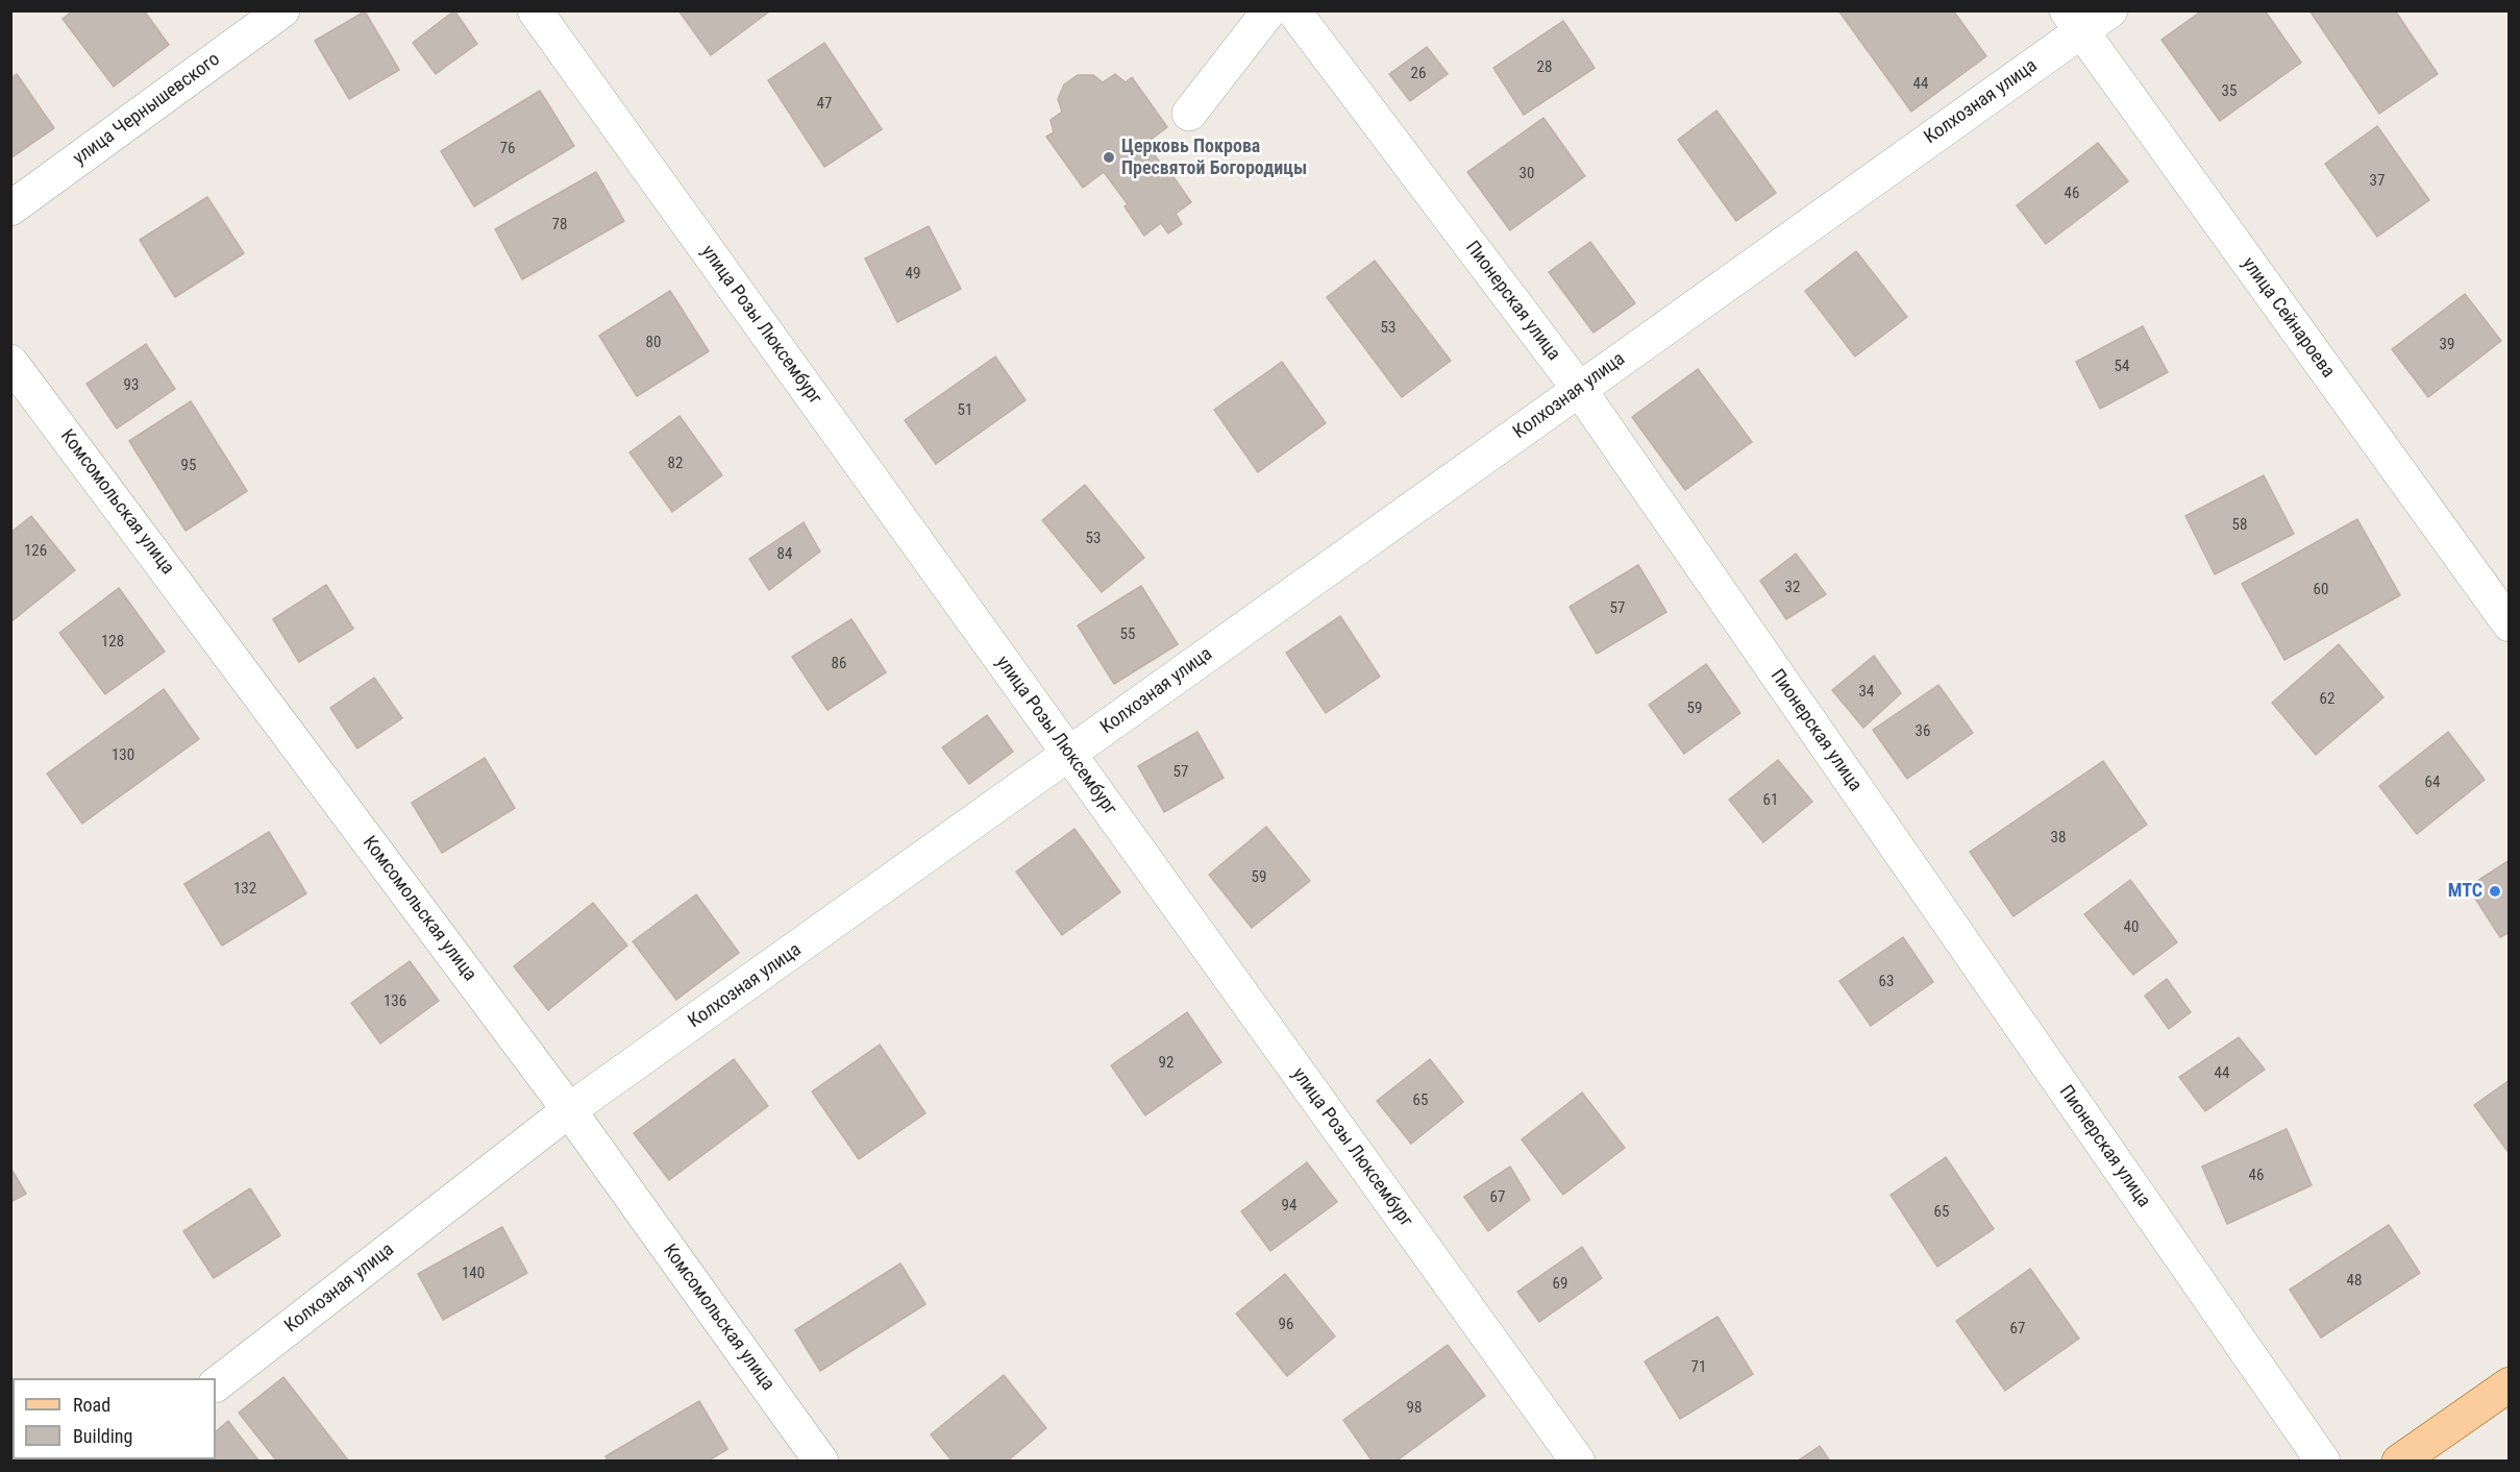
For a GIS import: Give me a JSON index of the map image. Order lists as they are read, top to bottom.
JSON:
{
  "streets": {
    "street": [
      "Колхозная улица",
      "улица Чернышевского",
      "Пионерская улица",
      "улица Сейнароева",
      "улица Розы Люксембург",
      "Комсомольская улица"
    ]
  },
  "crossings": [
    ["Колхозная улица", "Пионерская улица"],
    ["Колхозная улица", "улица Сейнароева"],
    ["Колхозная улица", "улица Розы Люксембург"],
    ["Колхозная улица", "Комсомольская улица"]
  ],
  "places": ["Церковь Покрова Пресвятой Богородицы", "МТС"],
  "house_numbers": [
    "28",
    "26",
    "44",
    "35",
    "47",
    "76",
    "30",
    "37",
    "46",
    "78",
    "49",
    "53",
    "80",
    "39",
    "54",
    "93",
    "51",
    "82",
    "95",
    "58",
    "53",
    "126",
    "84",
    "32",
    "60",
    "57",
    "55",
    "128",
    "86",
    "34",
    "62",
    "59",
    "36",
    "130",
    "57",
    "64",
    "61",
    "38",
    "59",
    "132",
    "40",
    "63",
    "136",
    "92",
    "44",
    "65",
    "46",
    "67",
    "94",
    "65",
    "140",
    "48",
    "69",
    "96",
    "67",
    "71",
    "98"
  ],
  "legend": ["Road", "Building"]
}
